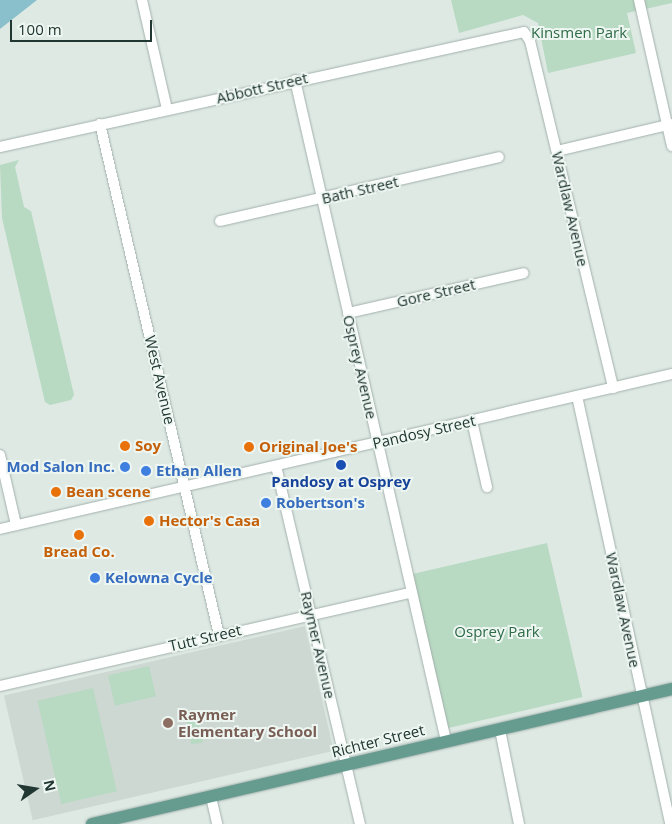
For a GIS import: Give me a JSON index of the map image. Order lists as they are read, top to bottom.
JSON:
{
  "streets": {
    "main road": ["Richter Street"],
    "street": [
      "Abbott Street",
      "Bath Street",
      "Wardlaw Avenue",
      "Gore Street",
      "Osprey Avenue",
      "West Avenue",
      "Pandosy Street",
      "Tutt Street",
      "Raymer Avenue"
    ]
  },
  "crossings": [
    ["Abbott Street", "Wardlaw Avenue"],
    ["Abbott Street", "Osprey Avenue"],
    ["Abbott Street", "West Avenue"],
    ["Bath Street", "Osprey Avenue"],
    ["Wardlaw Avenue", "Pandosy Street"],
    ["Wardlaw Avenue", "Richter Street"],
    ["Gore Street", "Osprey Avenue"],
    ["Osprey Avenue", "Pandosy Street"],
    ["Osprey Avenue", "Tutt Street"],
    ["Osprey Avenue", "Richter Street"],
    ["West Avenue", "Pandosy Street"],
    ["West Avenue", "Tutt Street"],
    ["Pandosy Street", "Raymer Avenue"],
    ["Tutt Street", "Raymer Avenue"],
    ["Raymer Avenue", "Richter Street"]
  ],
  "parks": ["Kinsmen Park", "Osprey Park"],
  "places": [
    "Soy",
    "Original Joe's",
    "Pandosy at Osprey",
    "Mod Salon Inc.",
    "Ethan Allen",
    "Bean scene",
    "Robertson's",
    "Hector's Casa",
    "Bread Co.",
    "Kelowna Cycle",
    "Raymer Elementary School"
  ],
  "scale_bar": "100 m",
  "north": "right"
}
